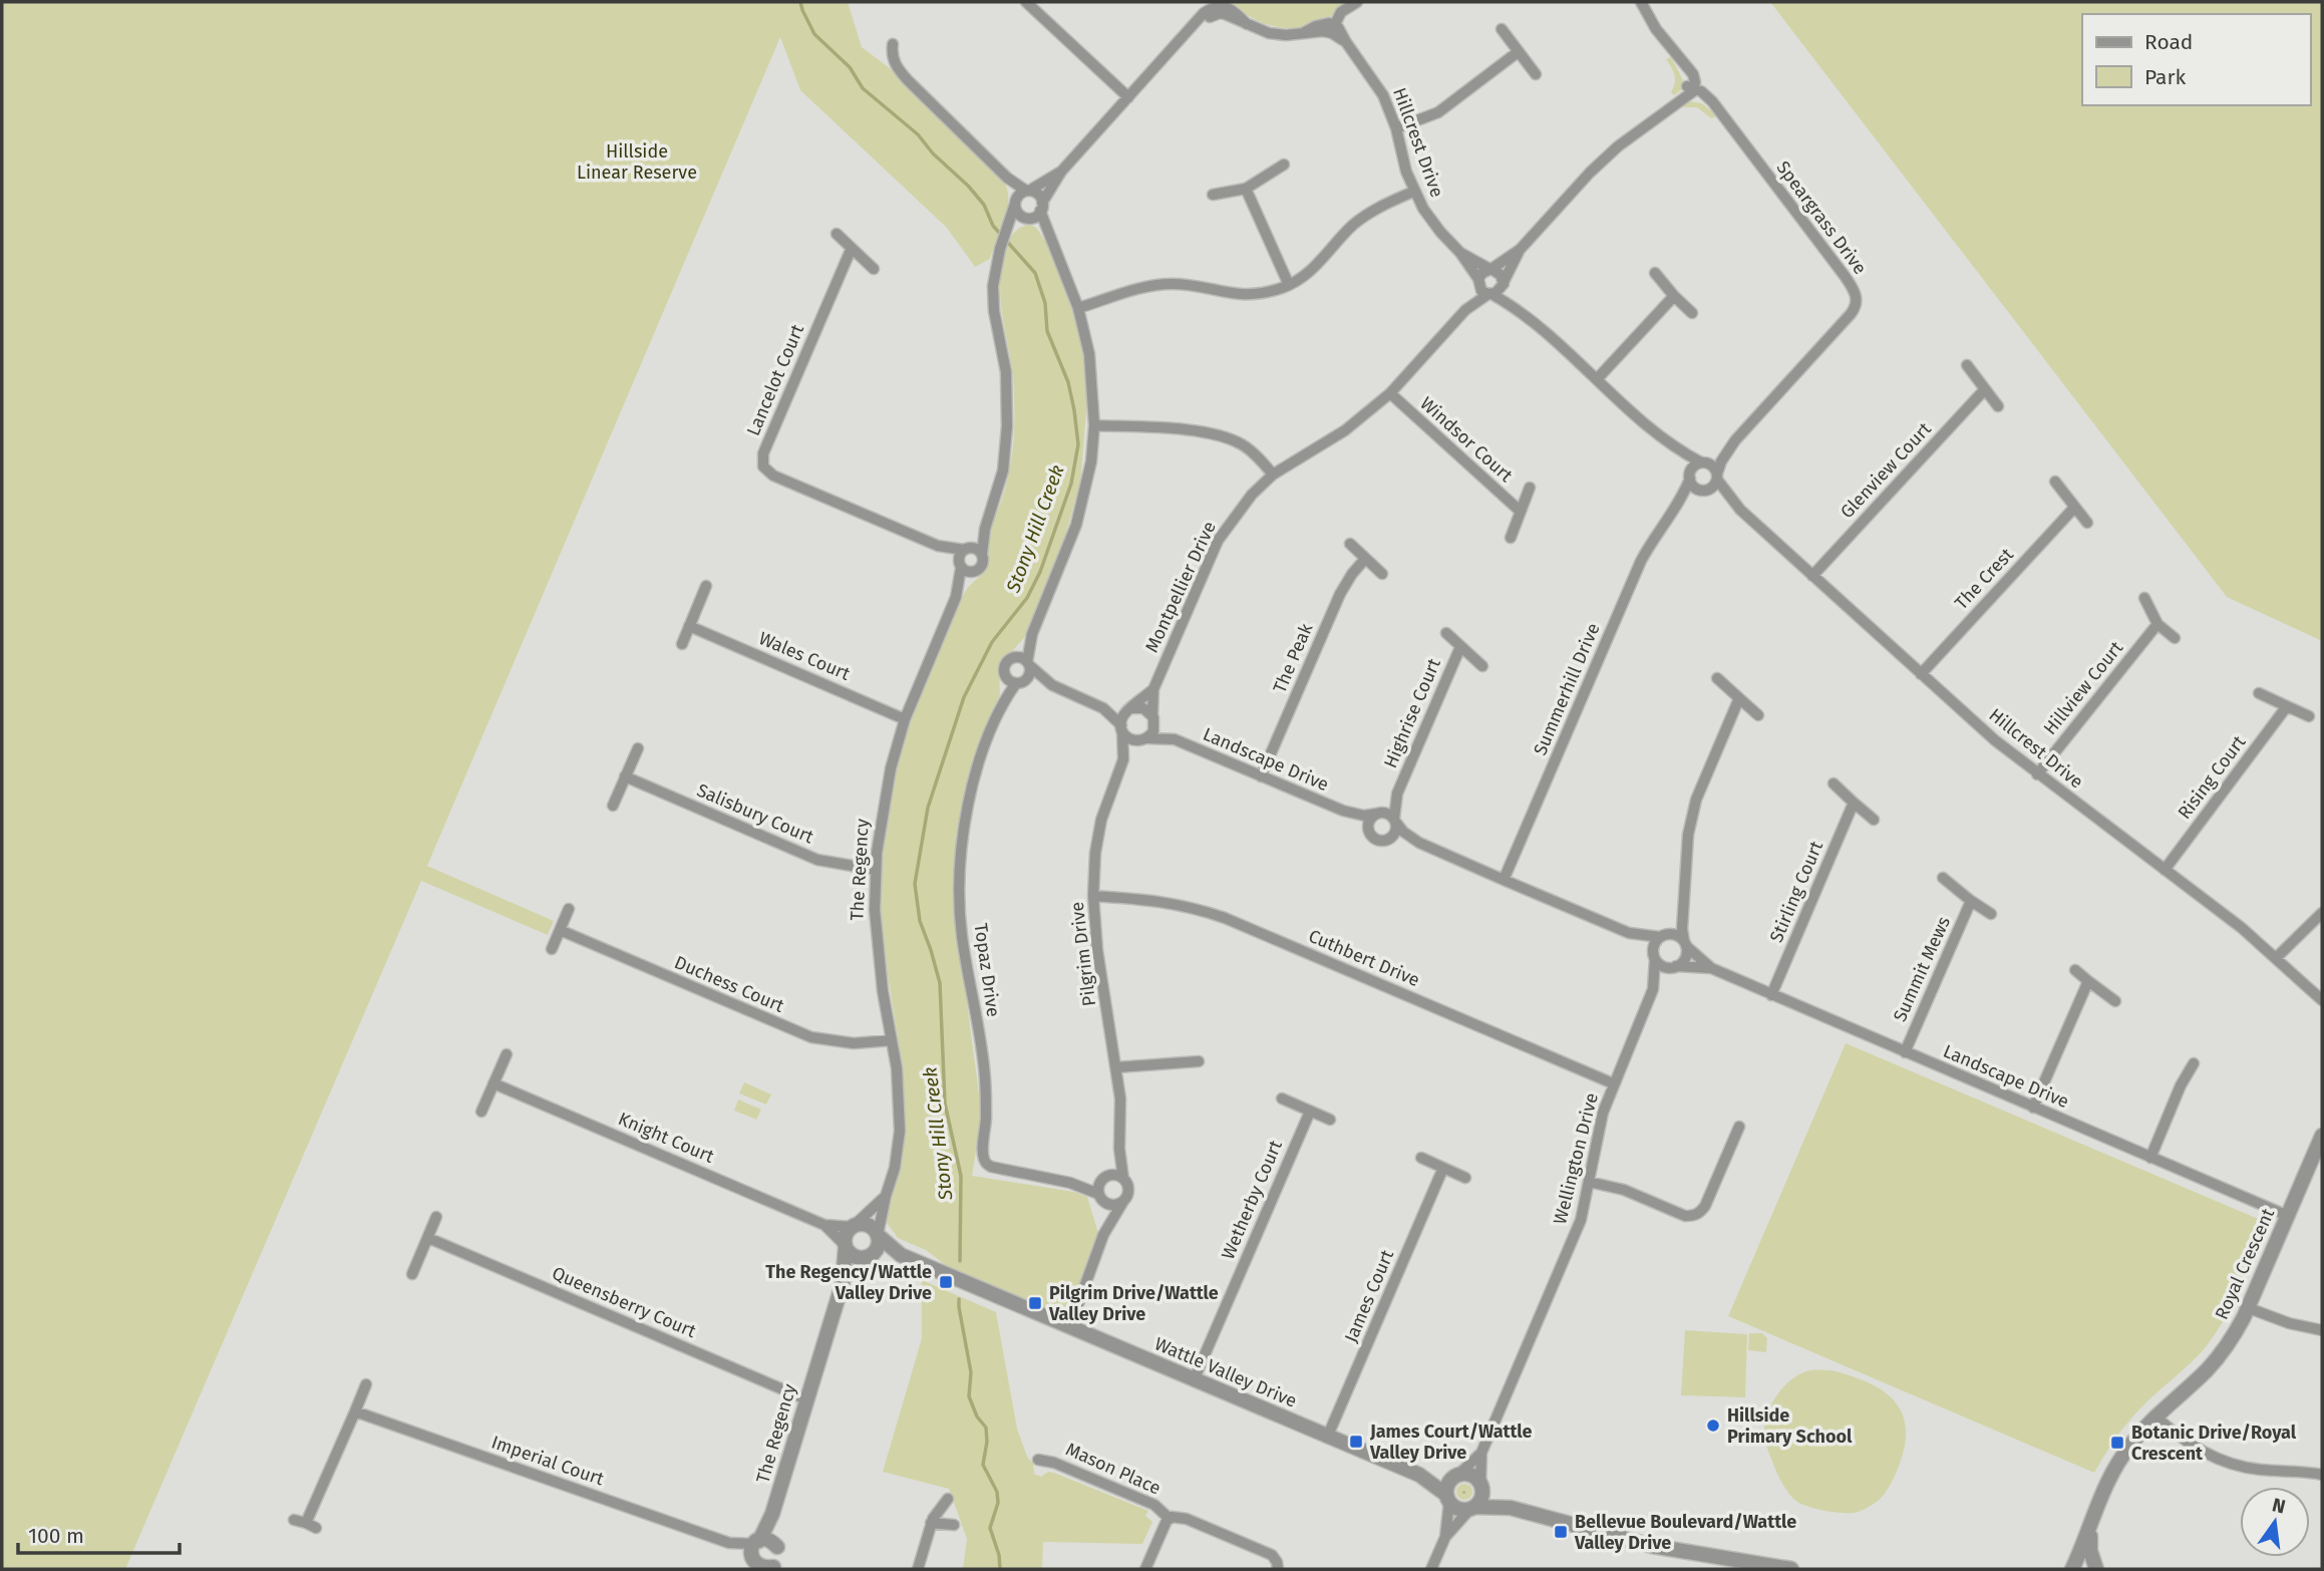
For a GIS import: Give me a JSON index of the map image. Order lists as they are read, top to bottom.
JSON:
{
  "streets": {
    "street": [
      "Hillcrest Drive",
      "Speargrass Drive",
      "Lancelot Court",
      "Windsor Court",
      "Glenview Court",
      "The Crest",
      "Montpellier Drive",
      "Wales Court",
      "The Peak",
      "Hillview Court",
      "Summerhill Drive",
      "Highrise Court",
      "Landscape Drive",
      "Rising Court",
      "Salisbury Court",
      "The Regency",
      "Stirling Court",
      "Pilgrim Drive",
      "Cuthbert Drive",
      "Summit Mews",
      "Topaz Drive",
      "Duchess Court",
      "Knight Court",
      "Wellington Drive",
      "Wetherby Court",
      "Royal Crescent",
      "James Court",
      "Queensberry Court",
      "Wattle Valley Drive",
      "Imperial Court",
      "Mason Place"
    ]
  },
  "crossings": [
    ["Hillcrest Drive", "Speargrass Drive"],
    ["Hillcrest Drive", "Glenview Court"],
    ["Hillcrest Drive", "The Crest"],
    ["Hillcrest Drive", "Montpellier Drive"],
    ["Hillcrest Drive", "Hillview Court"],
    ["Hillcrest Drive", "Summerhill Drive"],
    ["Hillcrest Drive", "Rising Court"],
    ["Speargrass Drive", "Summerhill Drive"],
    ["Lancelot Court", "The Regency"],
    ["Windsor Court", "Montpellier Drive"],
    ["Montpellier Drive", "Landscape Drive"],
    ["Montpellier Drive", "Pilgrim Drive"],
    ["Wales Court", "The Regency"],
    ["The Peak", "Landscape Drive"],
    ["Highrise Court", "Landscape Drive"],
    ["Landscape Drive", "Stirling Court"],
    ["Landscape Drive", "Pilgrim Drive"],
    ["Landscape Drive", "Summit Mews"],
    ["Landscape Drive", "Wellington Drive"],
    ["Landscape Drive", "Royal Crescent"],
    ["Salisbury Court", "The Regency"],
    ["The Regency", "Duchess Court"],
    ["The Regency", "Knight Court"],
    ["The Regency", "Queensberry Court"],
    ["The Regency", "Wattle Valley Drive"],
    ["The Regency", "Imperial Court"],
    ["Pilgrim Drive", "Cuthbert Drive"],
    ["Pilgrim Drive", "Topaz Drive"],
    ["Cuthbert Drive", "Wellington Drive"],
    ["Knight Court", "Wattle Valley Drive"],
    ["Wellington Drive", "Wattle Valley Drive"],
    ["Wetherby Court", "Wattle Valley Drive"],
    ["James Court", "Wattle Valley Drive"]
  ],
  "water": ["Stony Hill Creek"],
  "parks": ["Hillside Linear Reserve"],
  "places": {
    "transit": [
      "The Regency/Wattle Valley Drive",
      "Pilgrim Drive/Wattle Valley Drive",
      "James Court/Wattle Valley Drive",
      "Botanic Drive/Royal Crescent",
      "Bellevue Boulevard/Wattle Valley Drive"
    ],
    "other": ["Hillside Primary School"]
  },
  "legend": ["Road", "Park"],
  "scale_bar": "100 m",
  "north": "top"
}
